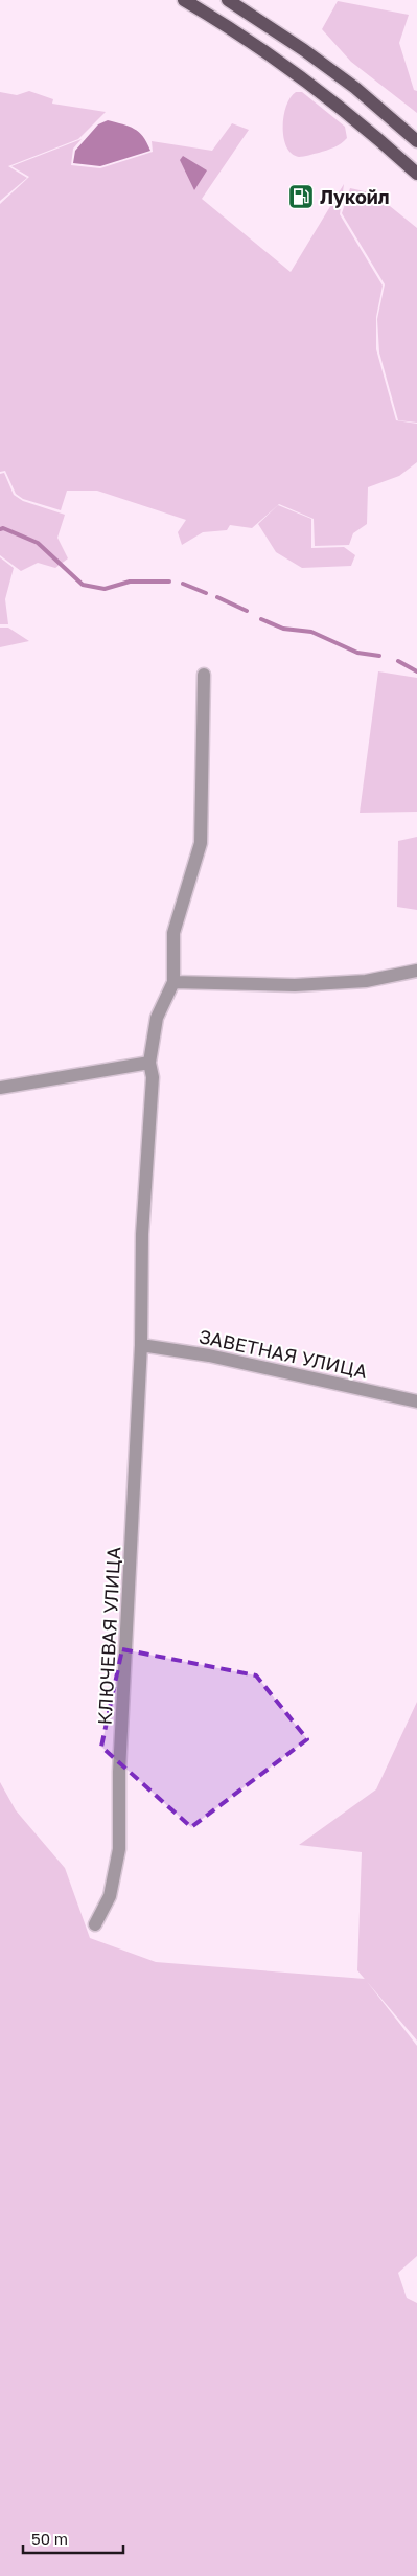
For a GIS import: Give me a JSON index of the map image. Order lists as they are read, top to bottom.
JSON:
{
  "streets": {
    "street": ["ЗАВЕТНАЯ УЛИЦА", "КЛЮЧЕВАЯ УЛИЦА"]
  },
  "crossings": [
    ["ЗАВЕТНАЯ УЛИЦА", "КЛЮЧЕВАЯ УЛИЦА"]
  ],
  "places": {
    "fuel station": ["Лукойл"]
  },
  "scale_bar": "50 m"
}
